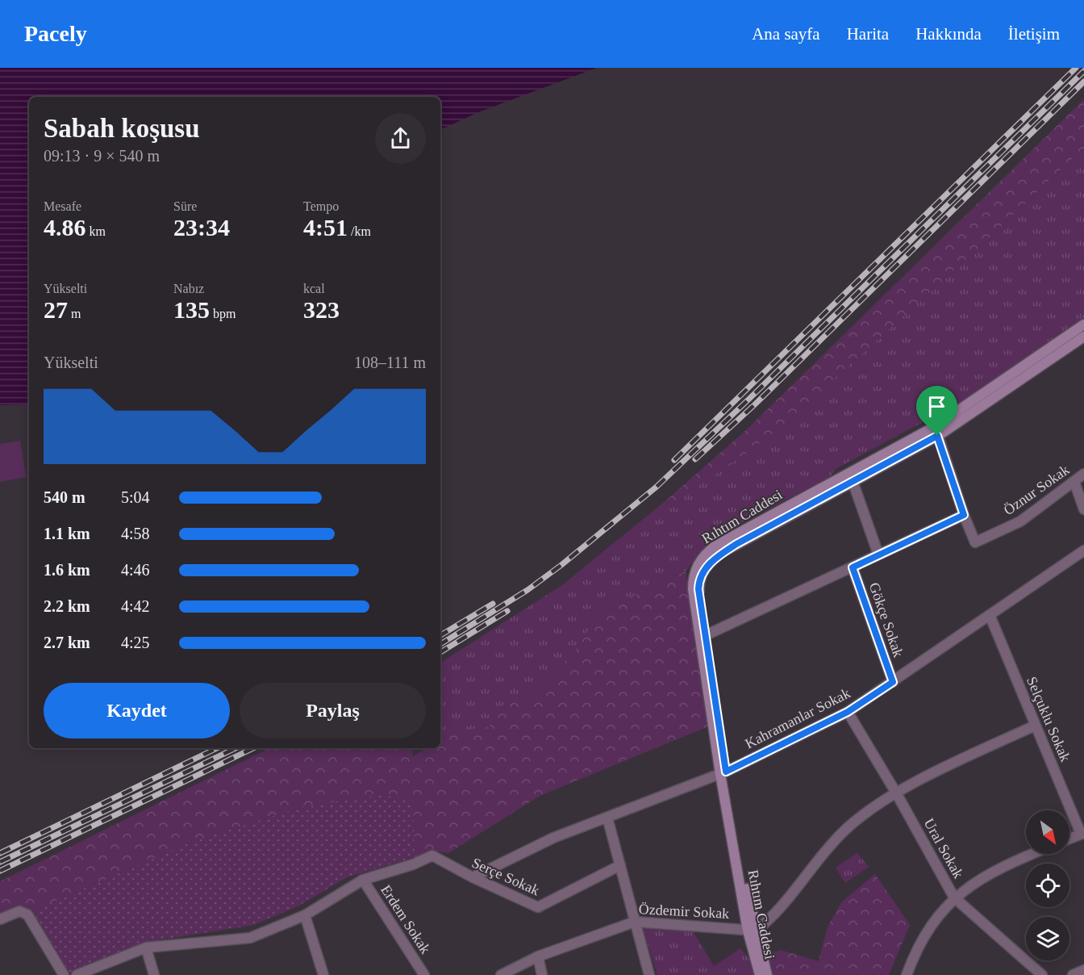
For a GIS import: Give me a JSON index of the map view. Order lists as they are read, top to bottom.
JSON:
{
  "streets": {
    "main road": ["Rıhtım Caddesi"],
    "street": [
      "Öznur Sokak",
      "Gökçe Sokak",
      "Kahramanlar Sokak",
      "Selçuklu Sokak",
      "Ural Sokak",
      "Serçe Sokak",
      "Özdemir Sokak",
      "Erdem Sokak"
    ]
  },
  "crossings": [
    ["Öznur Sokak", "Rıhtım Caddesi"],
    ["Rıhtım Caddesi", "Kahramanlar Sokak"],
    ["Rıhtım Caddesi", "Özdemir Sokak"],
    ["Gökçe Sokak", "Kahramanlar Sokak"],
    ["Kahramanlar Sokak", "Selçuklu Sokak"],
    ["Kahramanlar Sokak", "Ural Sokak"],
    ["Kahramanlar Sokak", "Serçe Sokak"],
    ["Serçe Sokak", "Erdem Sokak"]
  ],
  "north": "bottom right",
  "page": {
    "header": "Pacely",
    "nav": [
      "Ana sayfa",
      "Harita",
      "Hakkında",
      "İletişim"
    ],
    "heading": ["Sabah koşusu", "09:13 · 9 × 540 m"],
    "stats": [
      ["Mesafe", "4.86 km"],
      ["Süre", "23:34"],
      ["Tempo", "4:51 /km"],
      ["Yükselti", "27 m"],
      ["Nabız", "135 bpm"],
      ["kcal", "323"]
    ],
    "chart": ["Yükselti", "108–111 m"],
    "list": [
      {
        "name": "540 m",
        "note": "5:04"
      },
      {
        "name": "1.1 km",
        "note": "4:58"
      },
      {
        "name": "1.6 km",
        "note": "4:46"
      },
      {
        "name": "2.2 km",
        "note": "4:42"
      },
      {
        "name": "2.7 km",
        "note": "4:25"
      }
    ],
    "buttons": ["Kaydet", "Paylaş"]
  }
}
